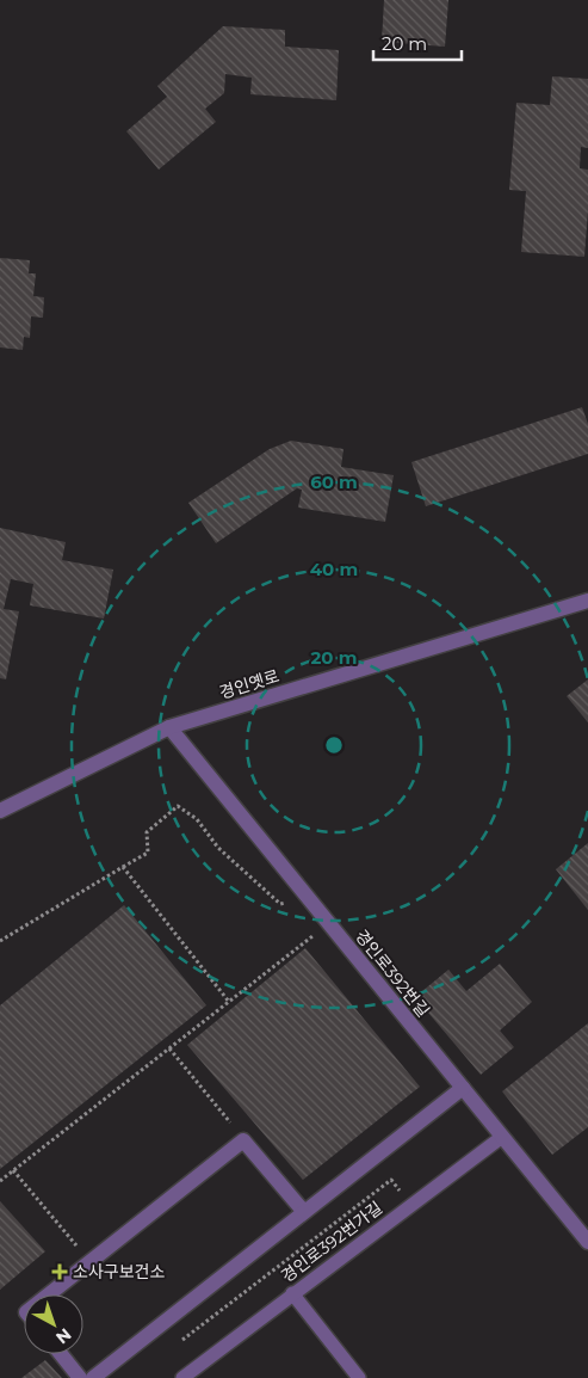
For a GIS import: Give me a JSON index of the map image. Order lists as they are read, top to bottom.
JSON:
{
  "streets": {
    "street": ["경인옛로", "경인로392번길"],
    "lane": ["경인로392번가길"]
  },
  "crossings": [
    ["경인옛로", "경인로392번길"],
    ["경인로392번길", "경인로392번가길"]
  ],
  "places": {
    "health": ["소사구보건소"]
  },
  "scale_bar": "20 m",
  "north": "bottom right",
  "rings": ["60 m", "40 m", "20 m"]
}
